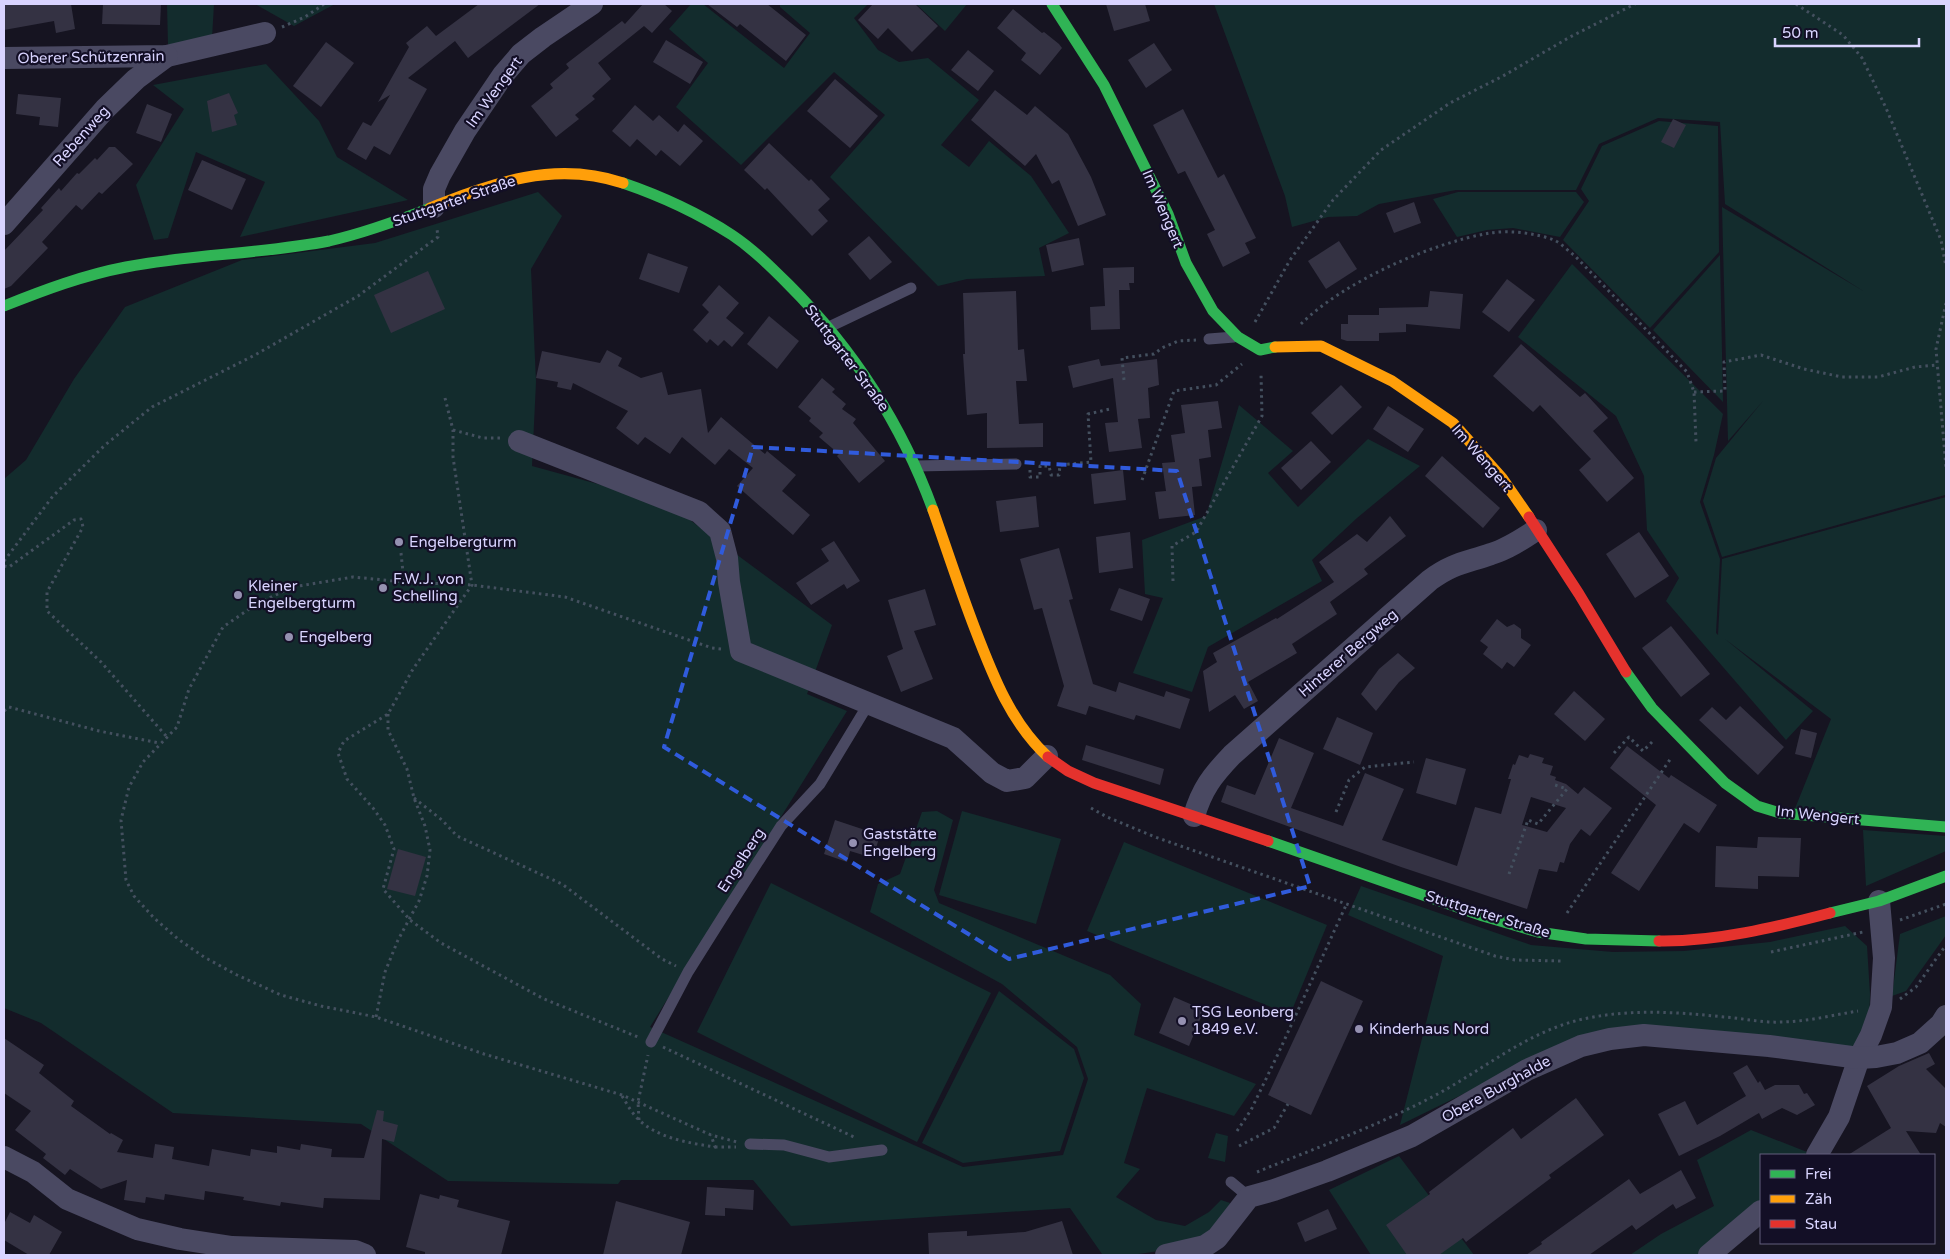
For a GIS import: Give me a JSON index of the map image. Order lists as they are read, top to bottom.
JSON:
{
  "streets": {
    "main road": ["Im Wengert", "Stuttgarter Straße"],
    "street": [
      "Oberer Schützenrain",
      "Rebenweg",
      "Hinterer Bergweg",
      "Obere Burghalde"
    ],
    "lane": ["Engelberg"]
  },
  "crossings": [
    ["Oberer Schützenrain", "Rebenweg"],
    ["Im Wengert", "Stuttgarter Straße"],
    ["Im Wengert", "Hinterer Bergweg"],
    ["Stuttgarter Straße", "Hinterer Bergweg"]
  ],
  "places": [
    "Engelbergturm",
    "F.W.J. von Schelling",
    "Kleiner Engelbergturm",
    "Engelberg",
    "Gaststätte Engelberg",
    "TSG Leonberg 1849 e.V.",
    "Kinderhaus Nord"
  ],
  "legend": ["Frei", "Zäh", "Stau"],
  "scale_bar": "50 m"
}
